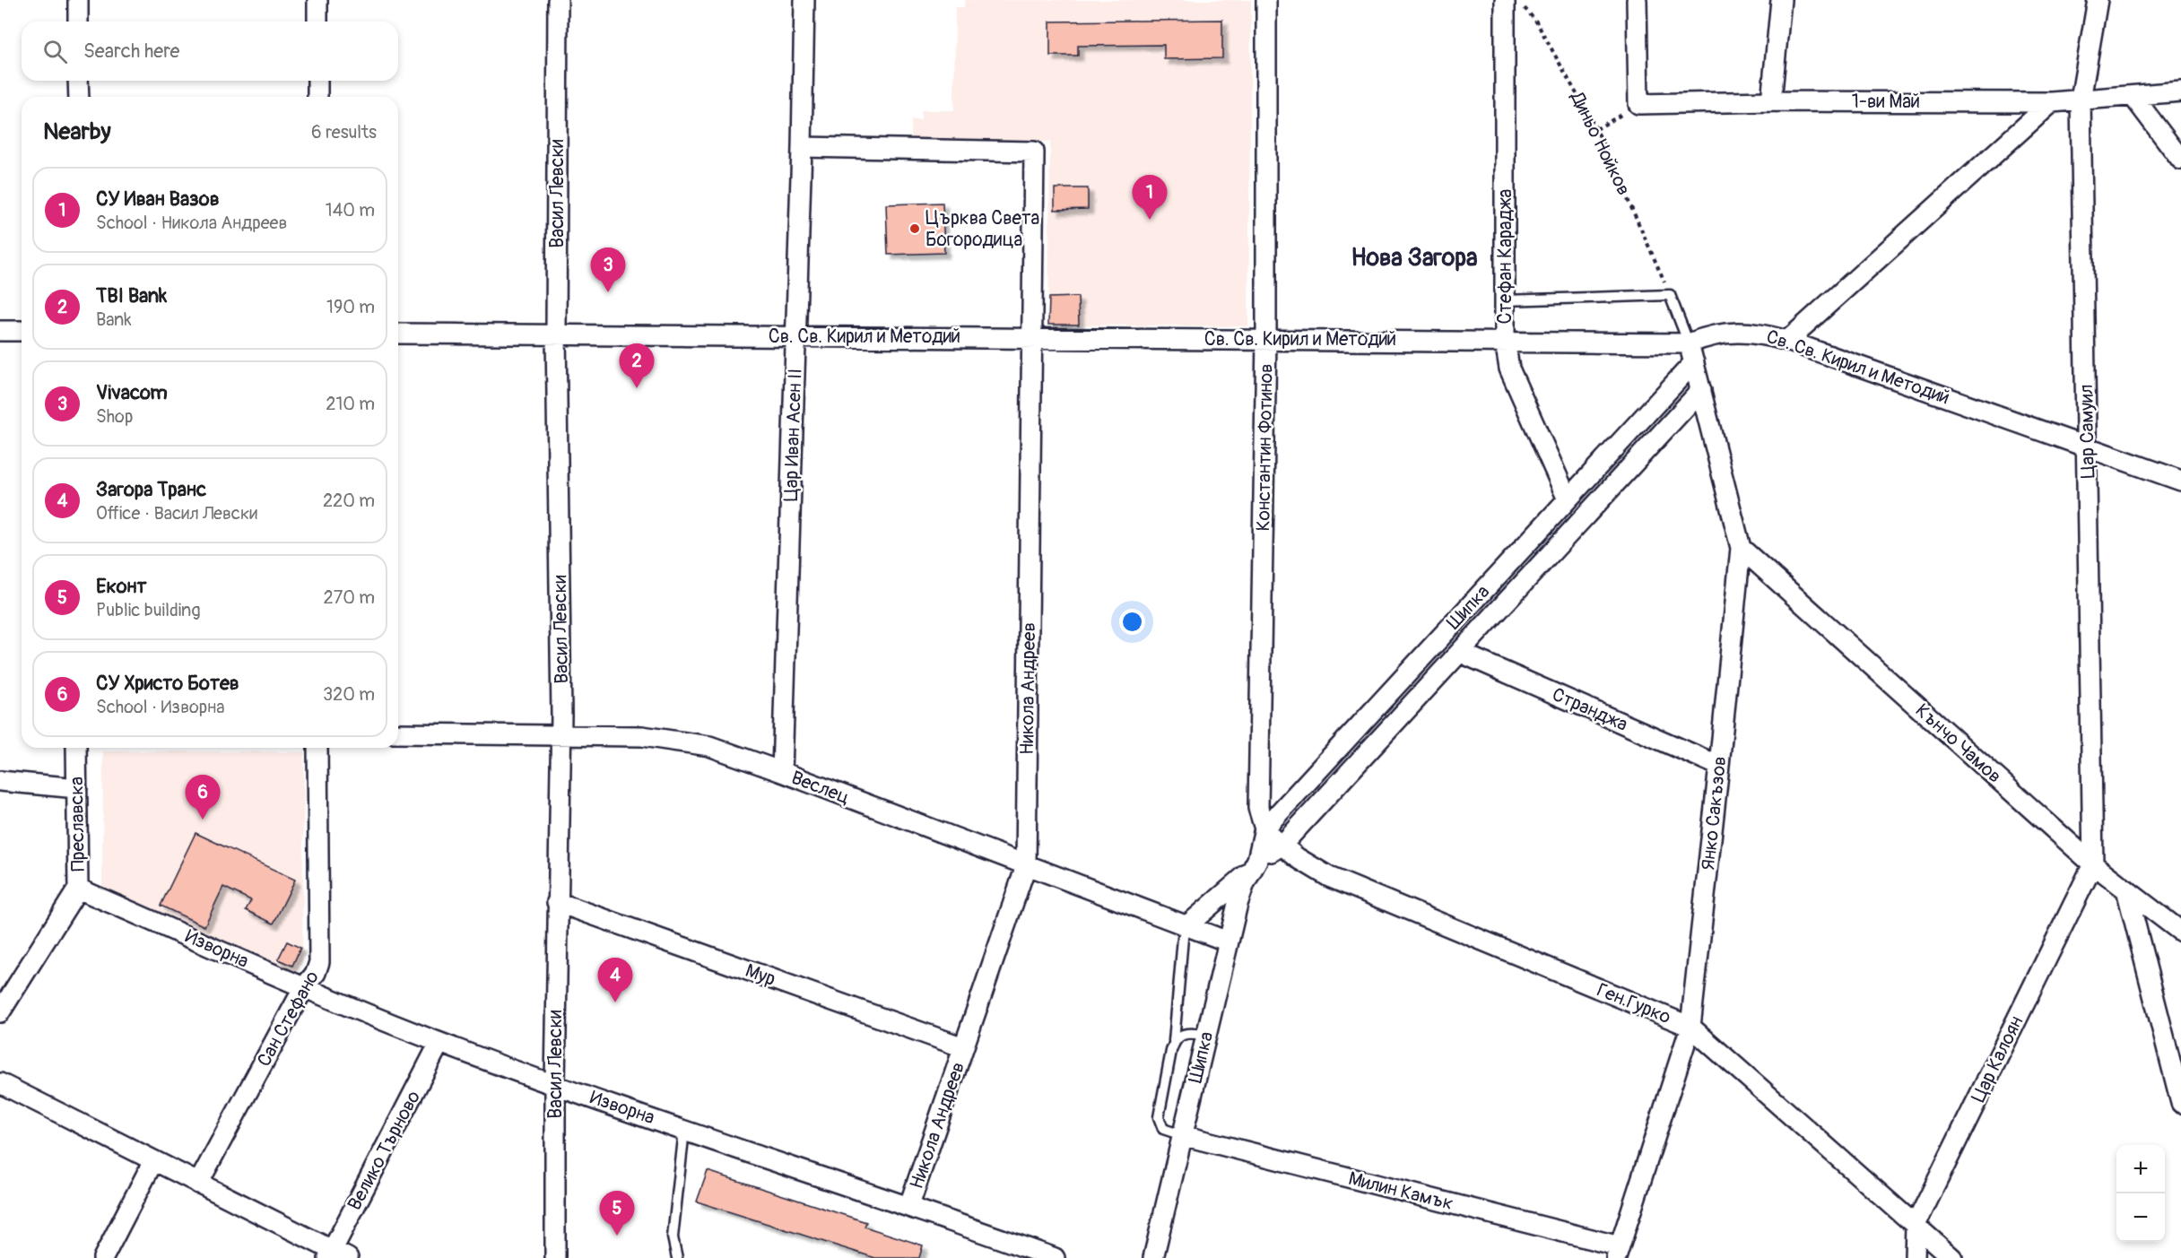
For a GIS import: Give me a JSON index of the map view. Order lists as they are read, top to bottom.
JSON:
{
  "streets": {
    "street": [
      "1-ви Май",
      "Васил Левски",
      "Стефан Караджа",
      "Св. Св. Кирил и Методий",
      "Цар Самуил",
      "Цар Иван Асен II",
      "Константин Фотинов",
      "Шипка",
      "Никола Андреев",
      "Странджа",
      "Кънчо Чамов",
      "Веслец",
      "Янко Сакъзов",
      "Преславска",
      "Изворна",
      "Мур",
      "Ген.Гурко",
      "Сан Стефано",
      "Цар Калоян",
      "Велико Търново",
      "Милин Камък"
    ],
    "path": ["Диньо Нойков"]
  },
  "crossings": [
    ["1-ви Май", "Цар Самуил"],
    ["Васил Левски", "Св. Св. Кирил и Методий"],
    ["Васил Левски", "Веслец"],
    ["Васил Левски", "Изворна"],
    ["Васил Левски", "Мур"],
    ["Стефан Караджа", "Св. Св. Кирил и Методий"],
    ["Стефан Караджа", "Шипка"],
    ["Св. Св. Кирил и Методий", "Цар Самуил"],
    ["Св. Св. Кирил и Методий", "Цар Иван Асен II"],
    ["Св. Св. Кирил и Методий", "Константин Фотинов"],
    ["Св. Св. Кирил и Методий", "Никола Андреев"],
    ["Цар Самуил", "Кънчо Чамов"],
    ["Цар Самуил", "Цар Калоян"],
    ["Цар Иван Асен II", "Никола Андреев"],
    ["Цар Иван Асен II", "Веслец"],
    ["Константин Фотинов", "Шипка"],
    ["Константин Фотинов", "Ген.Гурко"],
    ["Шипка", "Странджа"],
    ["Шипка", "Веслец"],
    ["Шипка", "Янко Сакъзов"],
    ["Шипка", "Ген.Гурко"],
    ["Шипка", "Милин Камък"],
    ["Никола Андреев", "Веслец"],
    ["Никола Андреев", "Изворна"],
    ["Никола Андреев", "Мур"],
    ["Странджа", "Янко Сакъзов"],
    ["Кънчо Чамов", "Янко Сакъзов"],
    ["Кънчо Чамов", "Цар Калоян"],
    ["Янко Сакъзов", "Ген.Гурко"],
    ["Янко Сакъзов", "Милин Камък"],
    ["Преславска", "Изворна"],
    ["Изворна", "Сан Стефано"],
    ["Изворна", "Велико Търново"],
    ["Ген.Гурко", "Цар Калоян"]
  ],
  "districts": ["Нова Загора"],
  "places": ["Църква Света Богородица"],
  "page": {
    "search": "Search here",
    "heading": ["Nearby", "6 results"],
    "list": [
      {
        "mark": "1",
        "name": "СУ Иван Вазов",
        "note": "School · Никола Андреев",
        "value": "140 m"
      },
      {
        "mark": "2",
        "name": "TBI Bank",
        "note": "Bank",
        "value": "190 m"
      },
      {
        "mark": "3",
        "name": "Vivacom",
        "note": "Shop",
        "value": "210 m"
      },
      {
        "mark": "4",
        "name": "Загора Транс",
        "note": "Office · Васил Левски",
        "value": "220 m"
      },
      {
        "mark": "5",
        "name": "Еконт",
        "note": "Public building",
        "value": "270 m"
      },
      {
        "mark": "6",
        "name": "СУ Христо Ботев",
        "note": "School · Изворна",
        "value": "320 m"
      }
    ],
    "pins": [
      "1",
      "3",
      "2",
      "6",
      "4",
      "5"
    ],
    "map_buttons": ["+", "−"]
  }
}
